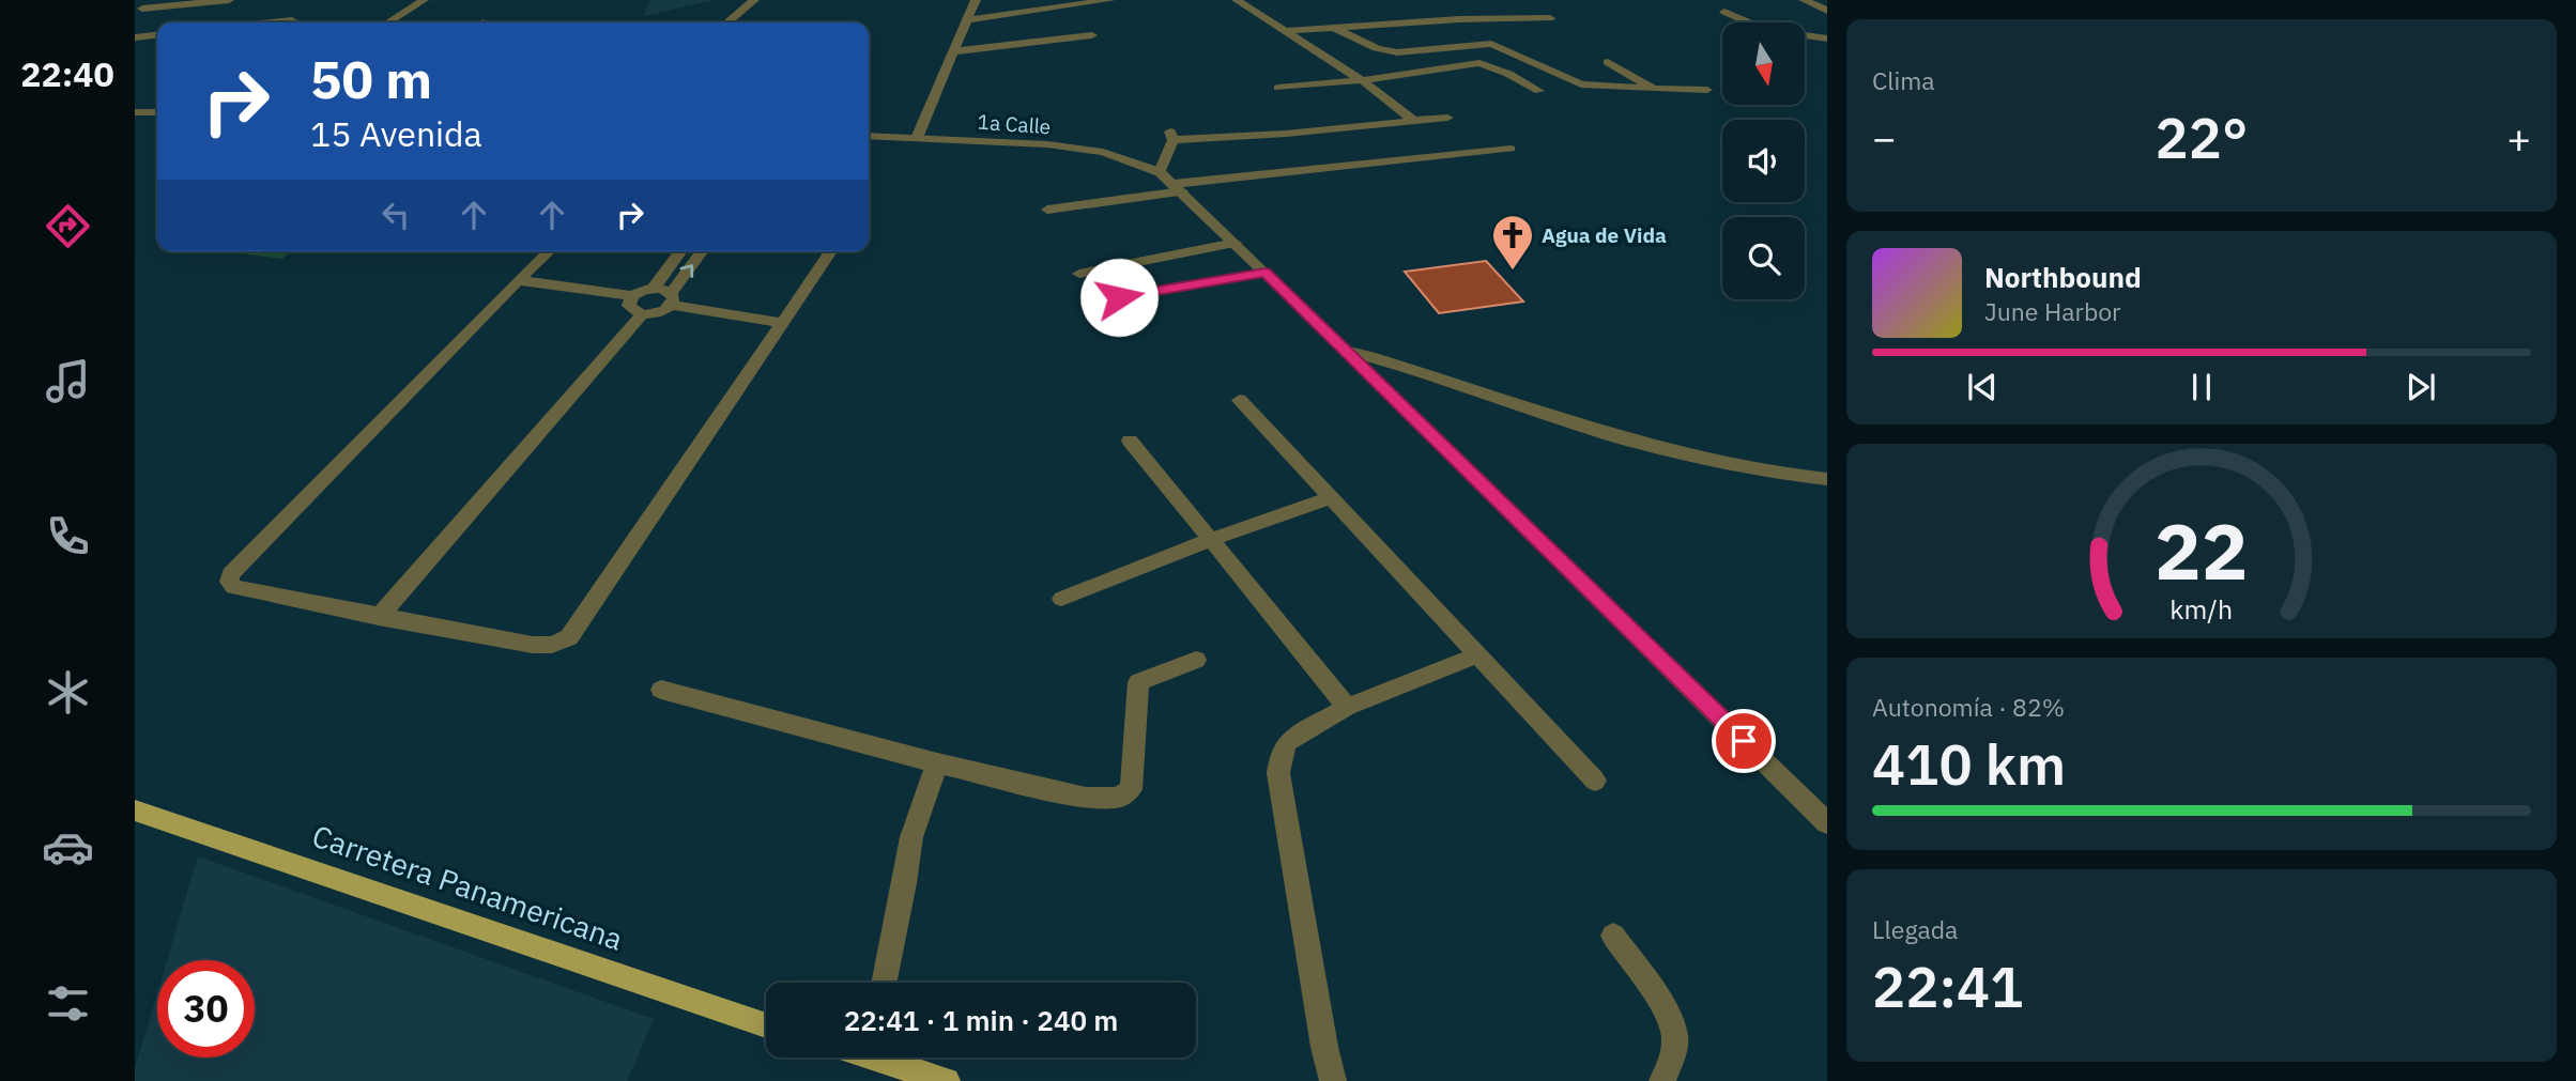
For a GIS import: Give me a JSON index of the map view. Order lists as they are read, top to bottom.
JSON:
{
  "streets": {
    "main road": ["Carretera Panamericana"],
    "street": ["1a Calle"]
  },
  "places": {
    "church": ["Agua de Vida"]
  },
  "north": "bottom",
  "page": {
    "tabs": "22:40",
    "tile": [
      "Clima",
      ["Autonomía · 82%", "410 km"],
      ["Llegada", "22:41"]
    ],
    "turn": ["50 m", "15 Avenida"],
    "heat": ["−", "22°", "+"],
    "song": ["Northbound", "June Harbor"],
    "limit": "30",
    "trip": "22:41 · 1 min · 240 m",
    "gauge": ["22", "km/h"]
  }
}
